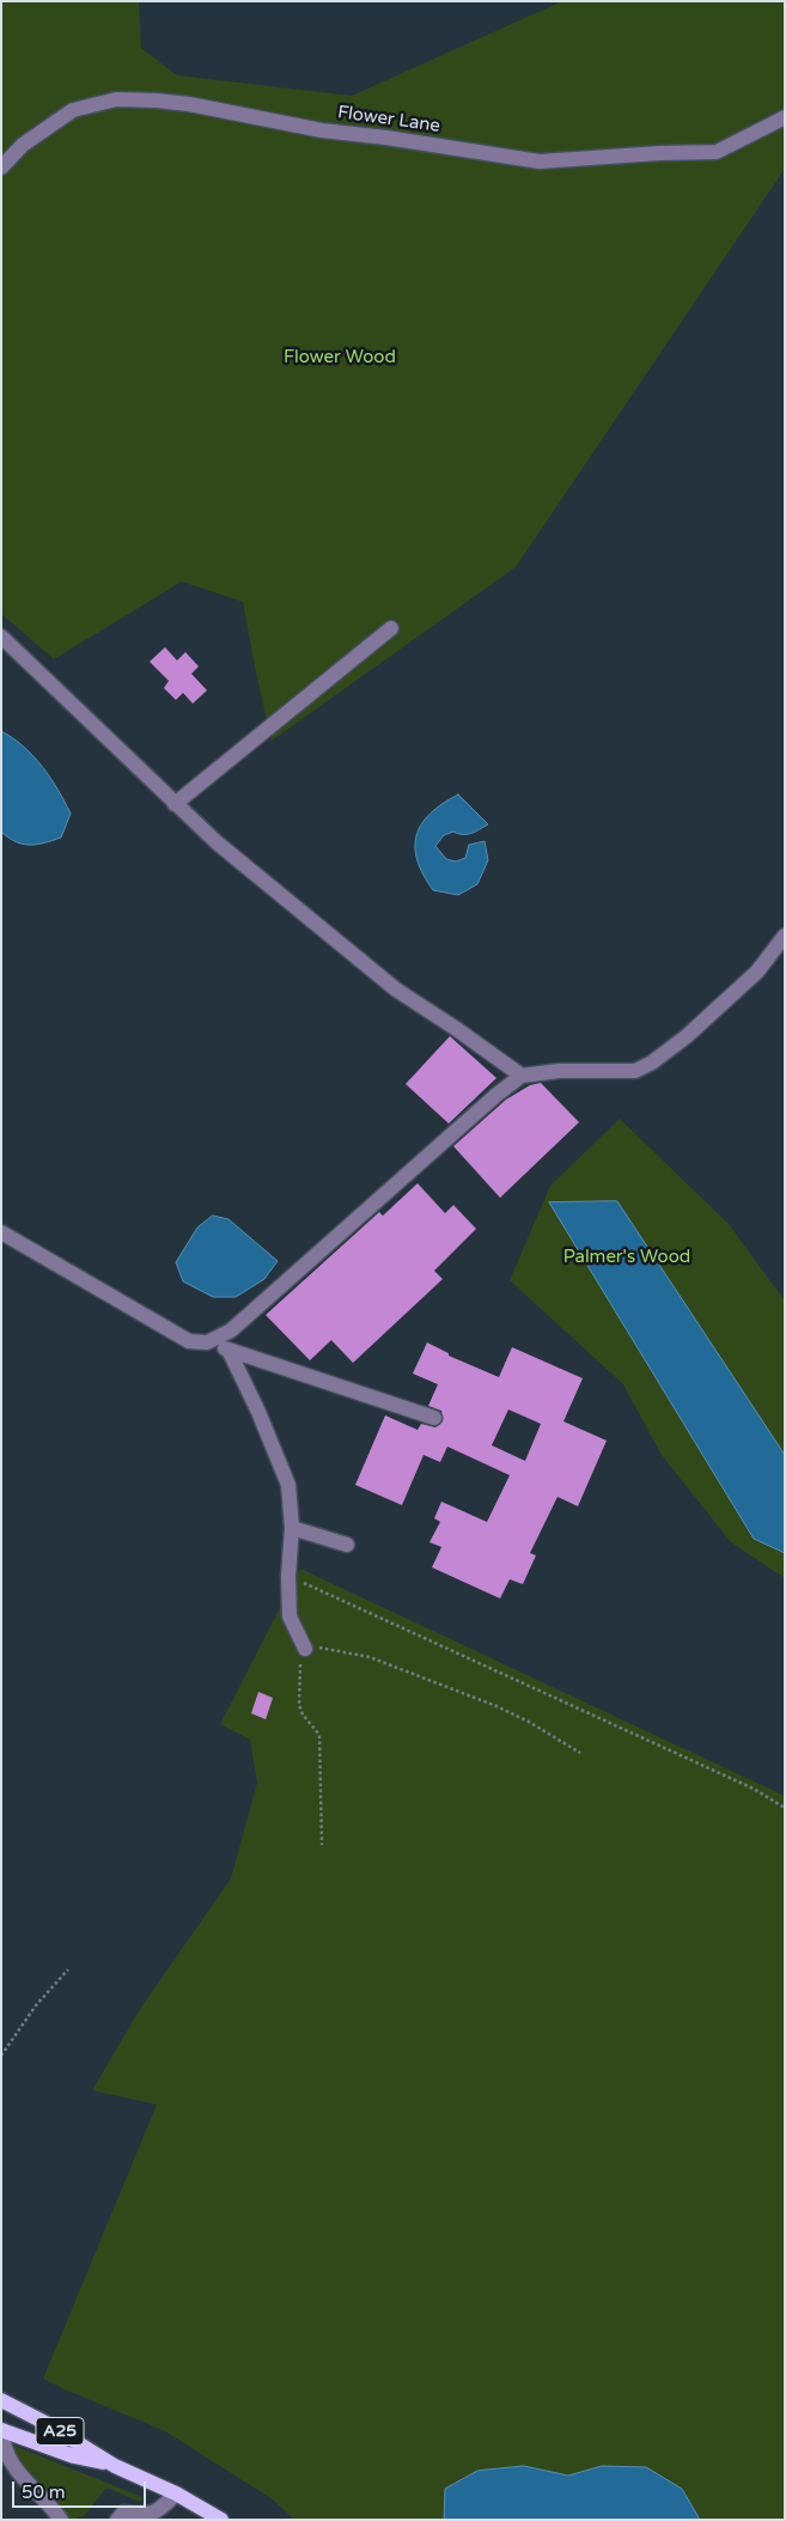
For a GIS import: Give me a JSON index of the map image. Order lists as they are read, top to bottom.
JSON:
{
  "streets": {
    "main road": ["A25"],
    "street": ["Flower Lane"]
  },
  "parks": ["Flower Wood", "Palmer's Wood"],
  "scale_bar": "50 m"
}
